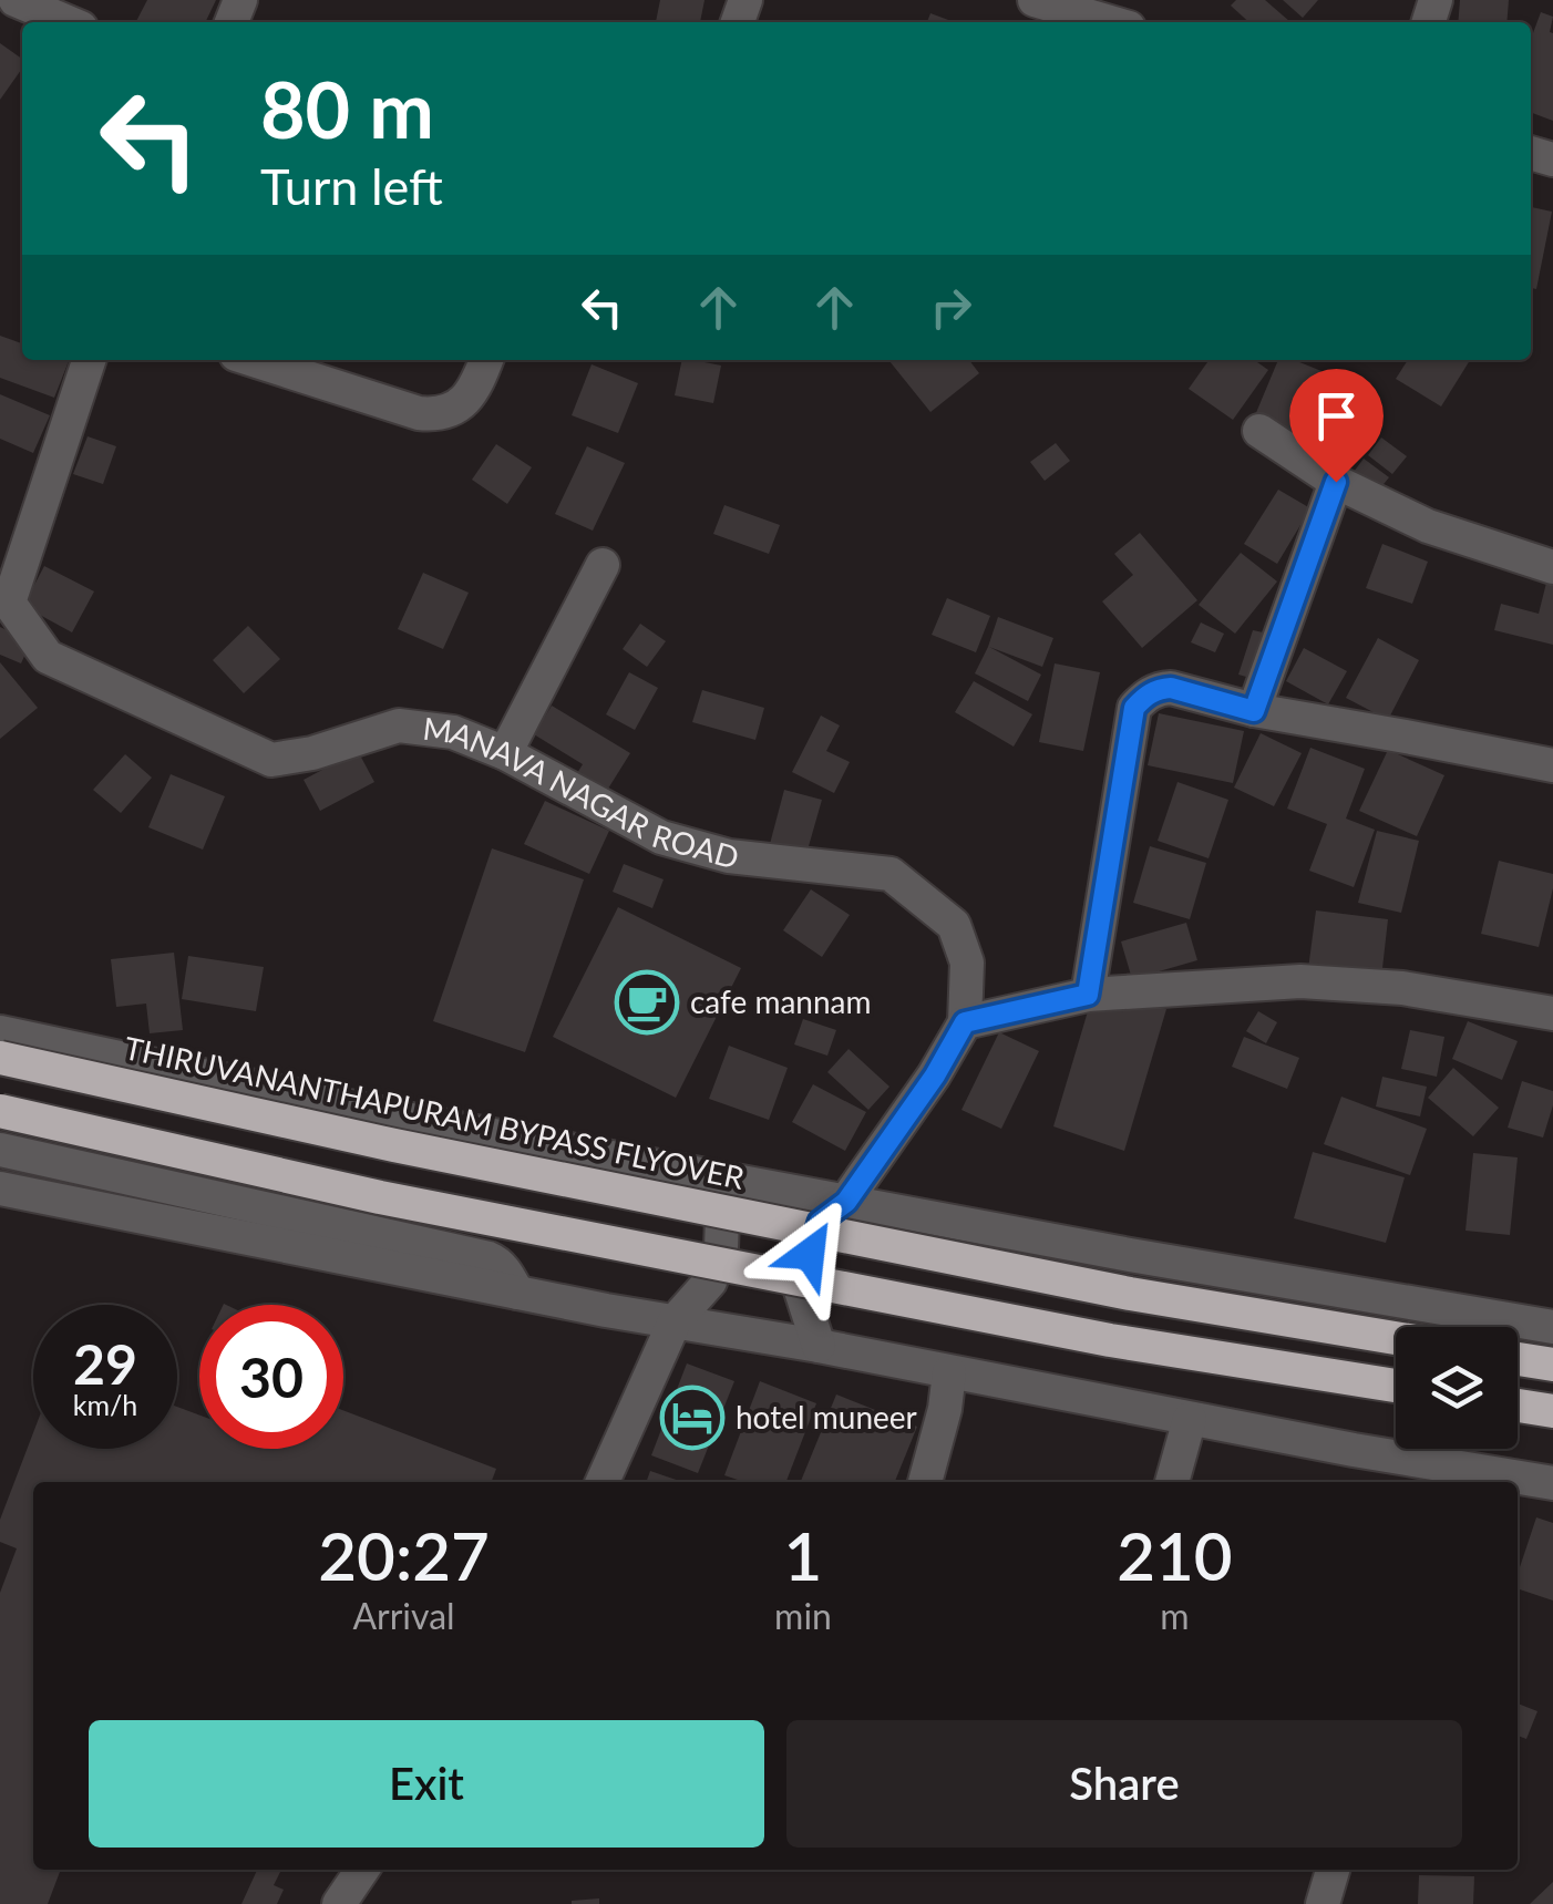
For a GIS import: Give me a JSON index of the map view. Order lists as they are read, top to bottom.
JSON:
{
  "streets": {
    "highway": ["THIRUVANANTHAPURAM BYPASS FLYOVER"],
    "street": ["MANAVA NAGAR ROAD"]
  },
  "places": {
    "cafe": ["cafe mannam"],
    "hotel": ["hotel muneer"]
  },
  "page": {
    "turn": ["80 m", "Turn left"],
    "speed": "29 km/h",
    "limit": "30",
    "eta": [
      "20:27",
      "Arrival",
      "1",
      "min",
      "210",
      "m"
    ],
    "buttons": ["Exit", "Share"]
  }
}
